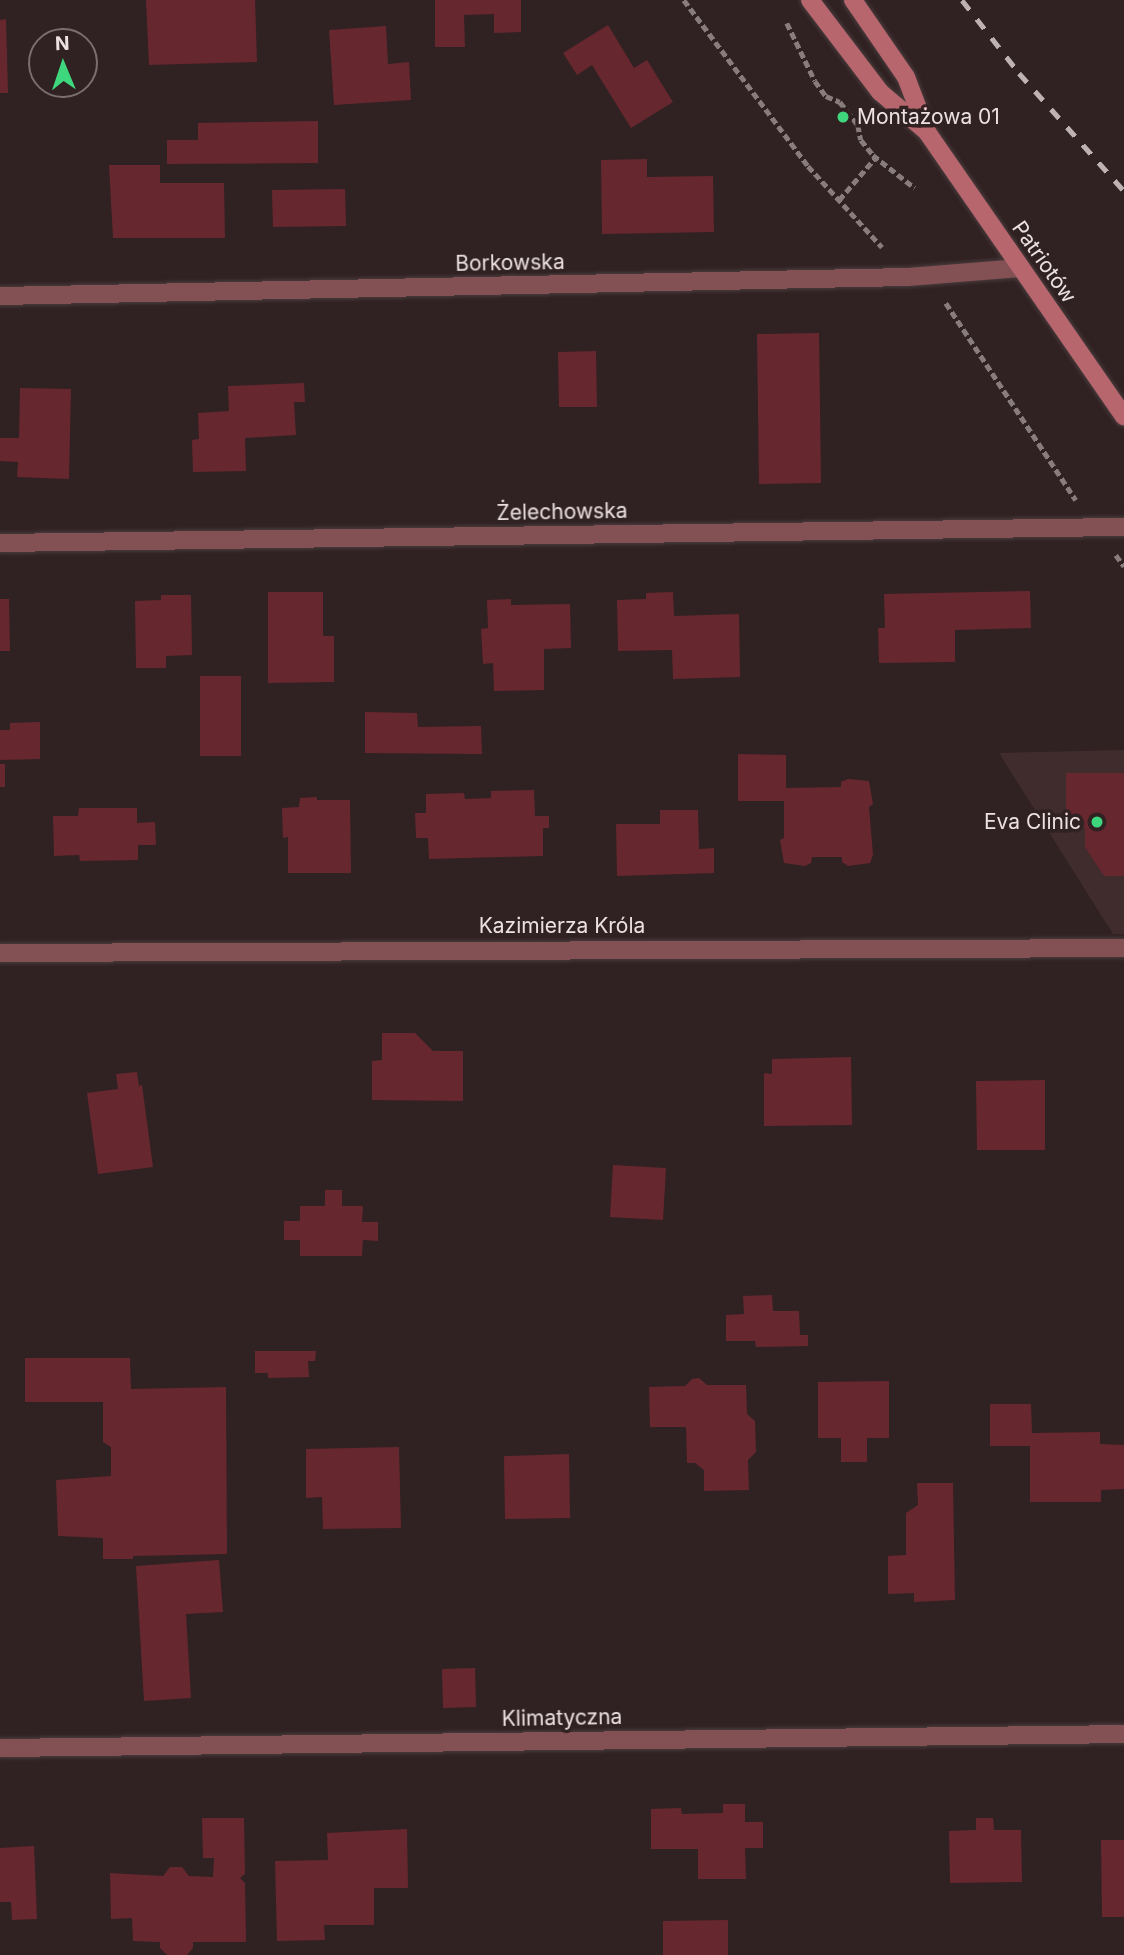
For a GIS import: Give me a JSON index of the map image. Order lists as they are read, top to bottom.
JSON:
{
  "streets": {
    "main road": ["Patriotów"],
    "street": [
      "Borkowska",
      "Żelechowska",
      "Kazimierza Króla",
      "Klimatyczna"
    ]
  },
  "crossings": [
    ["Patriotów", "Borkowska"]
  ],
  "places": ["Montażowa 01", "Eva Clinic"],
  "north": "top"
}
